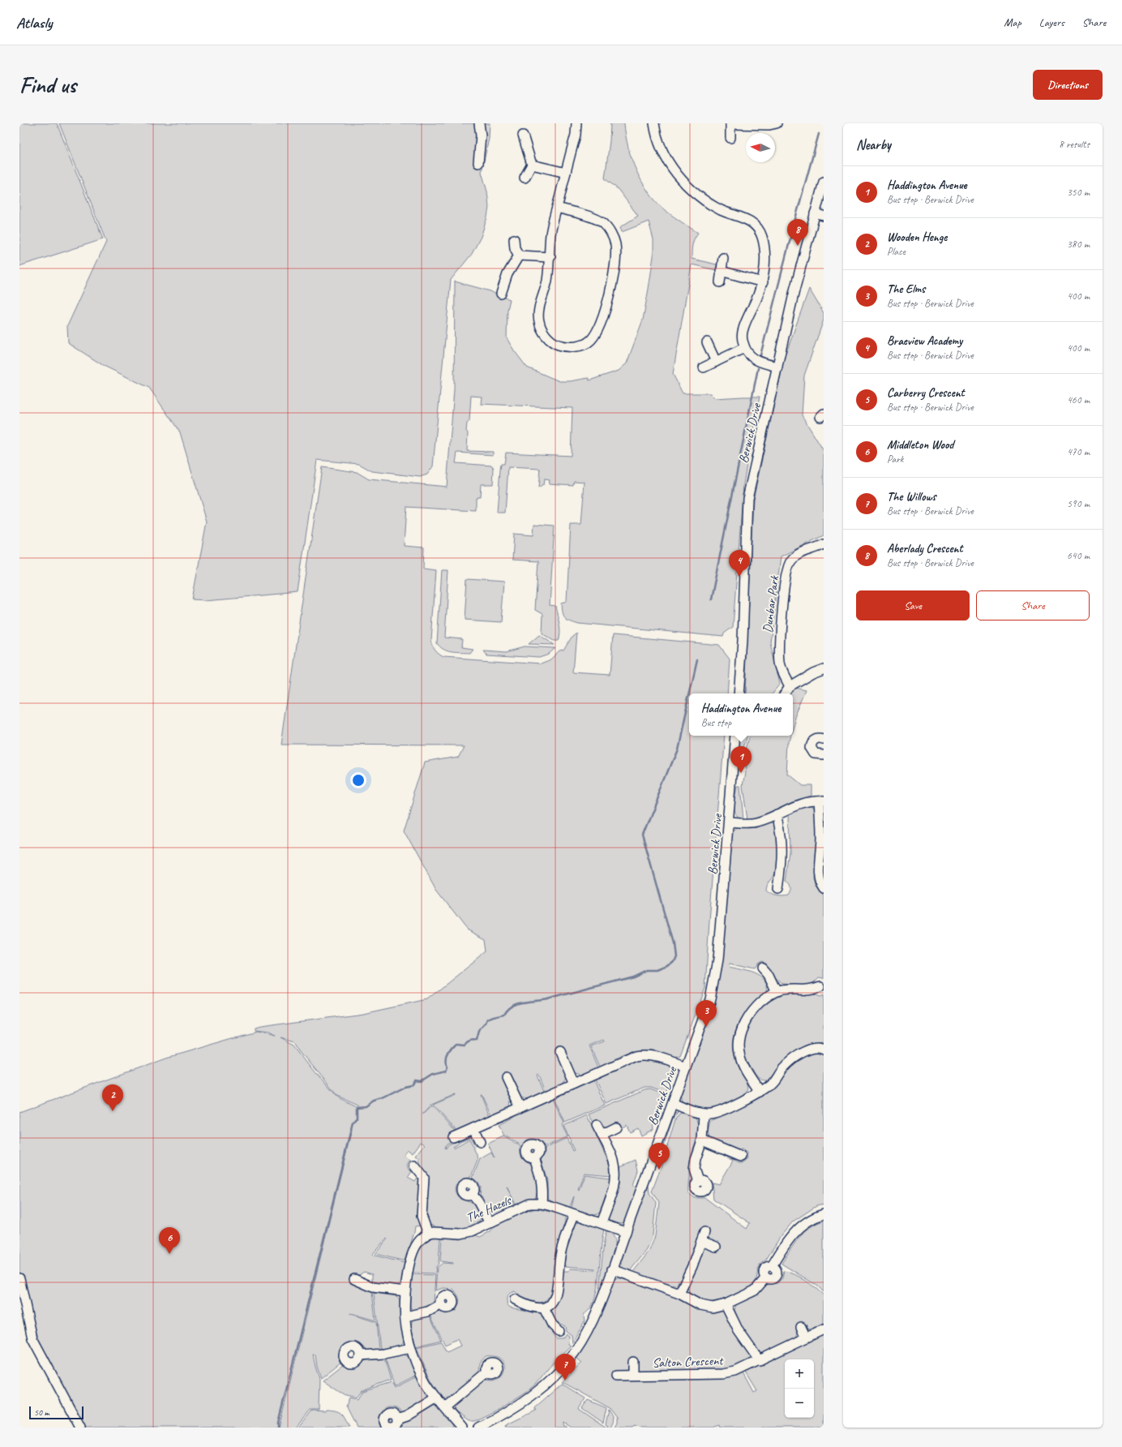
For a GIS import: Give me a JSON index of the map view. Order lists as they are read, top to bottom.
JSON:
{
  "streets": {
    "street": [
      "Berwick Drive",
      "Dunbar Park",
      "The Hazels",
      "Salton Crescent"
    ]
  },
  "crossings": [
    ["Berwick Drive", "The Hazels"]
  ],
  "scale_bar": "50 m",
  "north": "left",
  "page": {
    "header": "Atlasly",
    "nav": ["Map", "Layers", "Share"],
    "buttons": [
      "Directions",
      ["Save", "Share"]
    ],
    "title": "Find us",
    "heading": ["Nearby", "8 results"],
    "list": [
      {
        "mark": "1",
        "name": "Haddington Avenue",
        "note": "Bus stop · Berwick Drive",
        "value": "350 m"
      },
      {
        "mark": "2",
        "name": "Wooden Henge",
        "note": "Place",
        "value": "380 m"
      },
      {
        "mark": "3",
        "name": "The Elms",
        "note": "Bus stop · Berwick Drive",
        "value": "400 m"
      },
      {
        "mark": "4",
        "name": "Braeview Academy",
        "note": "Bus stop · Berwick Drive",
        "value": "400 m"
      },
      {
        "mark": "5",
        "name": "Carberry Crescent",
        "note": "Bus stop · Berwick Drive",
        "value": "460 m"
      },
      {
        "mark": "6",
        "name": "Middleton Wood",
        "note": "Park",
        "value": "470 m"
      },
      {
        "mark": "7",
        "name": "The Willows",
        "note": "Bus stop · Berwick Drive",
        "value": "590 m"
      },
      {
        "mark": "8",
        "name": "Aberlady Crescent",
        "note": "Bus stop · Berwick Drive",
        "value": "640 m"
      }
    ],
    "pins": [
      "8",
      "4",
      "1",
      "3",
      "2",
      "5",
      "6",
      "7"
    ],
    "popup": ["Haddington Avenue", "Bus stop"],
    "map_buttons": ["+", "−"],
    "scale": "50 m"
  }
}
